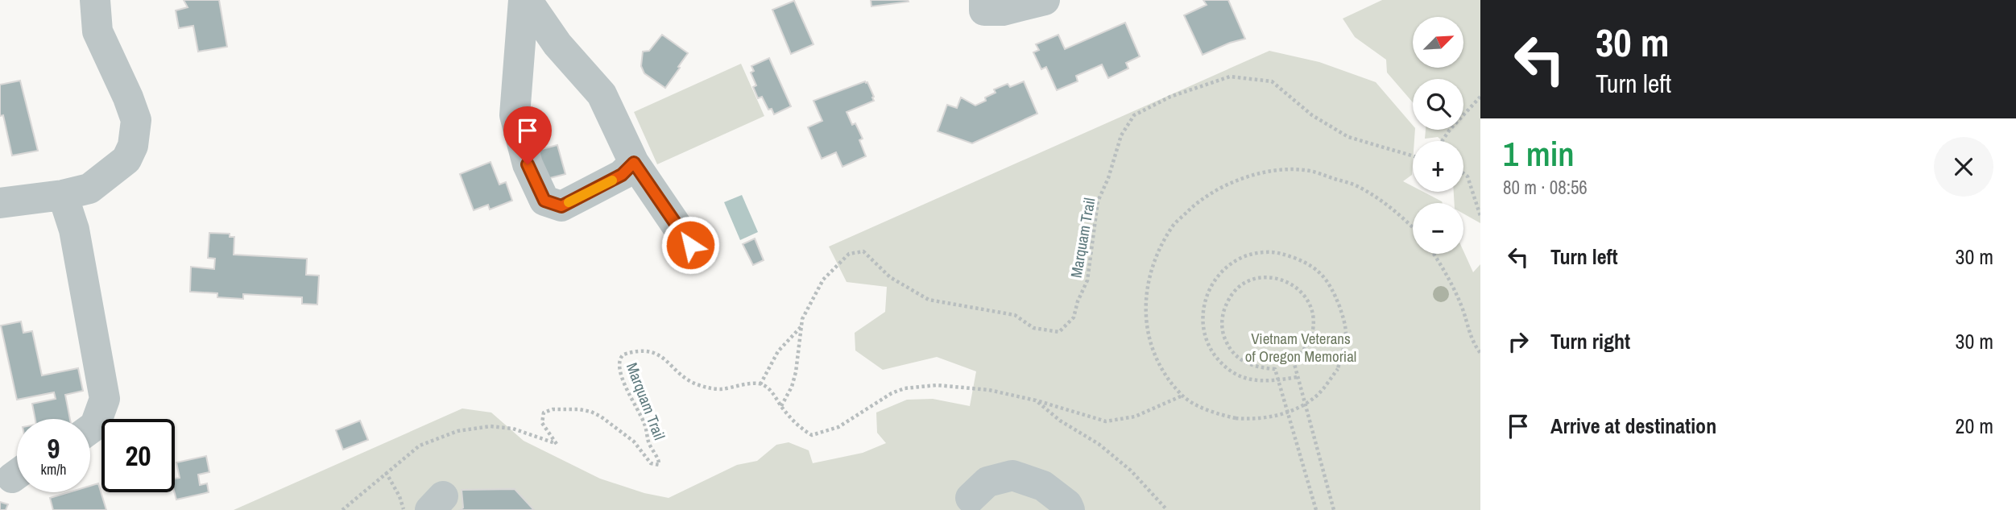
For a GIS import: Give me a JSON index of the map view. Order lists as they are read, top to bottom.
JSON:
{
  "streets": {
    "path": ["Marquam Trail"]
  },
  "parks": ["Vietnam Veterans of Oregon Memorial"],
  "north": "top right",
  "page": {
    "turn": ["30 m", "Turn left"],
    "map_buttons": ["+", "−"],
    "heading": ["1 min", "80 m · 08:56"],
    "list": [
      {
        "name": "Turn left",
        "value": "30 m"
      },
      {
        "name": "Turn right",
        "value": "30 m"
      },
      {
        "name": "Arrive at destination",
        "value": "20 m"
      }
    ],
    "speed": "9 km/h",
    "limit": "20"
  }
}
